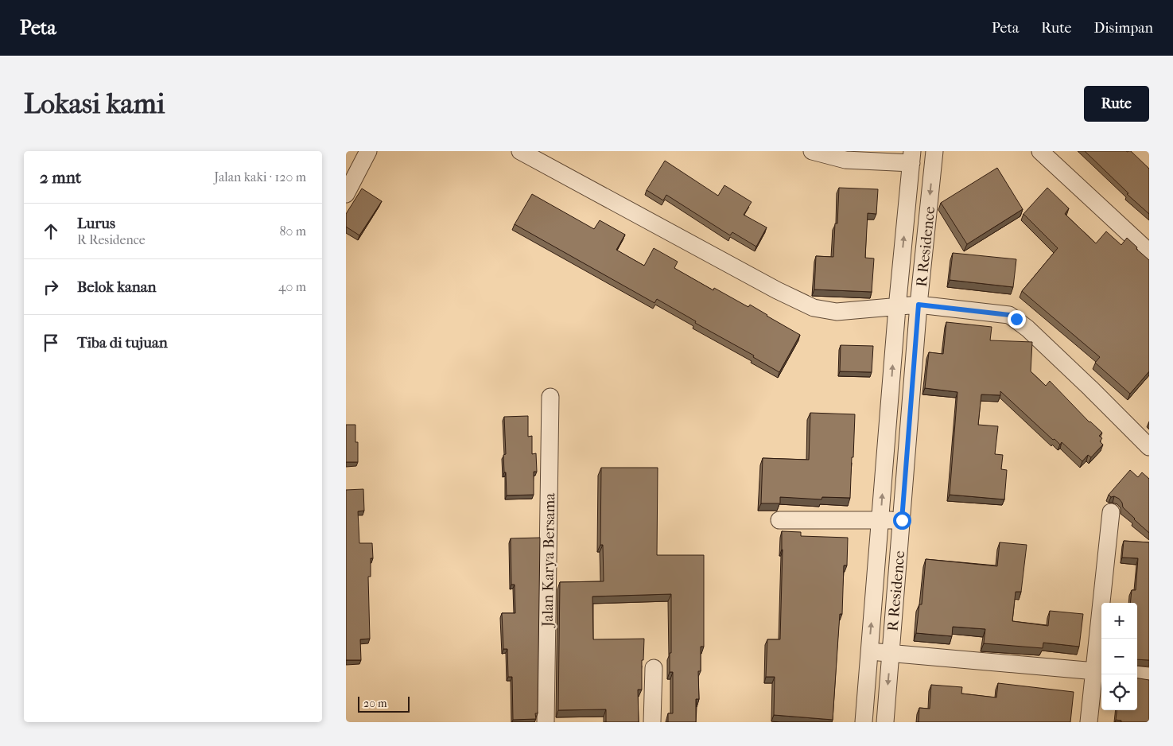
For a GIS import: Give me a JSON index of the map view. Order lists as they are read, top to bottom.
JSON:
{
  "streets": {
    "street": ["R Residence", "Jalan Karya Bersama"]
  },
  "scale_bar": "20 m",
  "page": {
    "header": "Peta",
    "nav": ["Peta", "Rute", "Disimpan"],
    "buttons": "Rute",
    "title": "Lokasi kami",
    "heading": ["2 mnt", "Jalan kaki · 120 m"],
    "list": [
      ["Lurus", "R Residence", "80 m"],
      ["Belok kanan", "40 m"],
      "Tiba di tujuan"
    ],
    "map_buttons": ["+", "−"],
    "scale": "20 m"
  }
}
